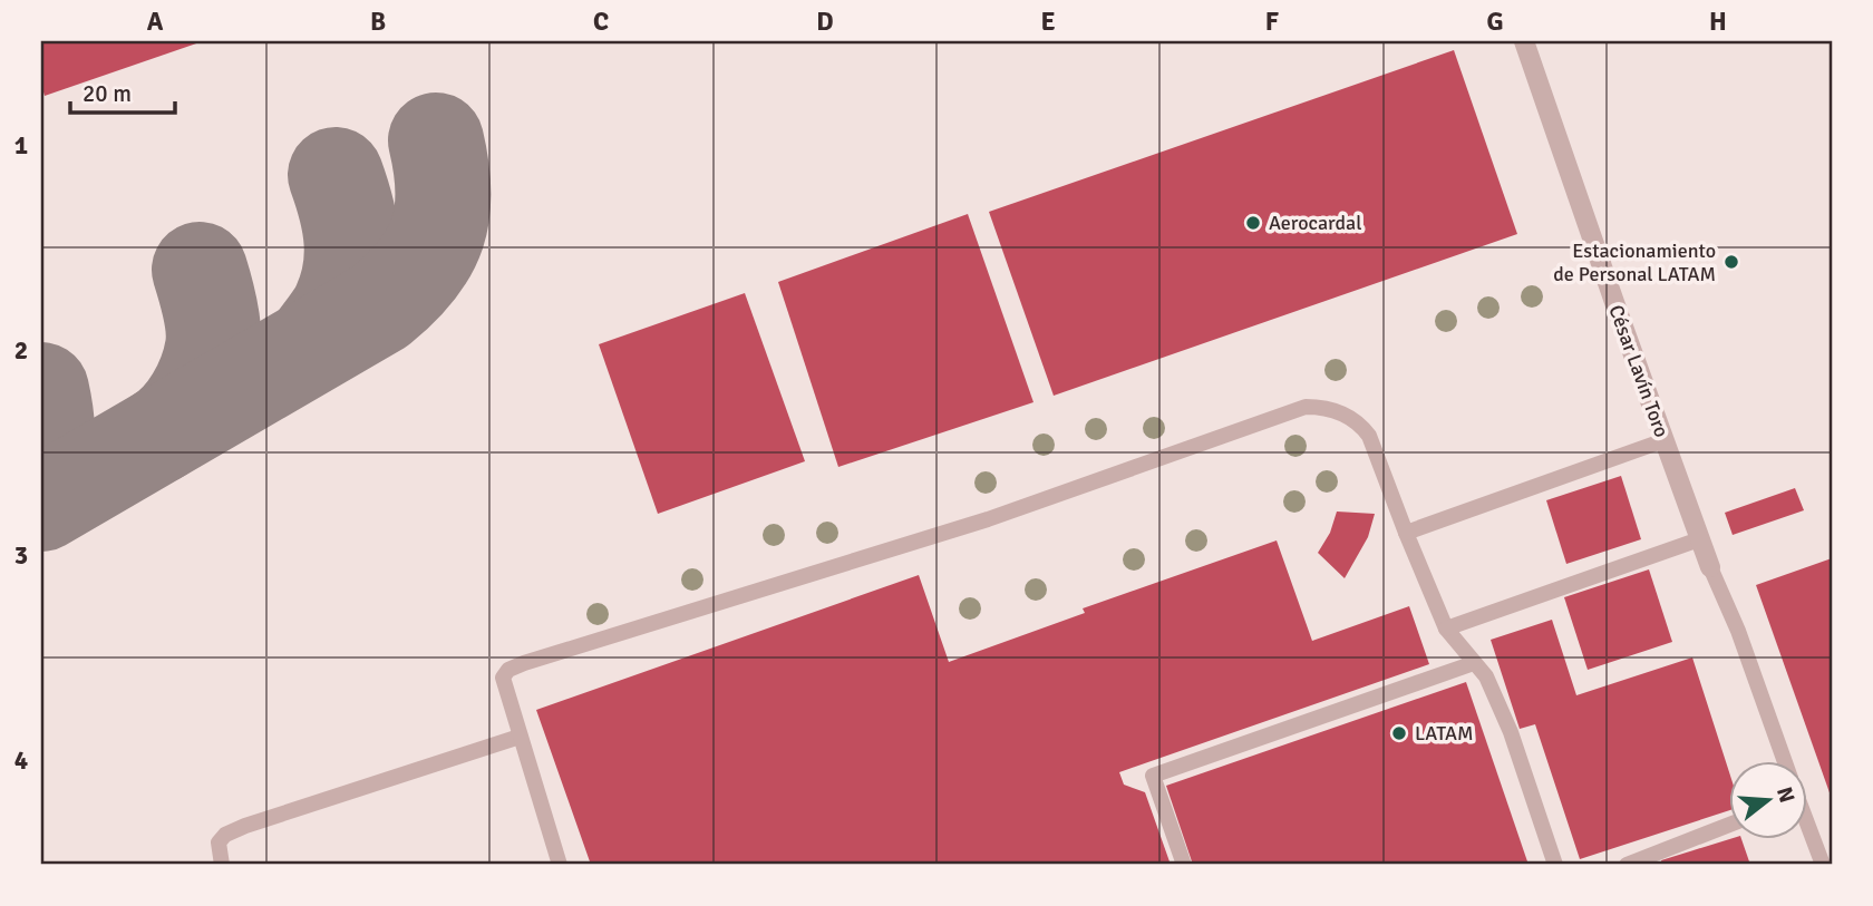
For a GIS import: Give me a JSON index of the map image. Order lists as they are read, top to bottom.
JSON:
{
  "streets": {
    "street": ["César Lavín Toro"]
  },
  "places": ["Aerocardal", "Estacionamiento de Personal LATAM", "LATAM"],
  "scale_bar": "20 m",
  "north": "right",
  "grid": {
    "columns": [
      "A",
      "B",
      "C",
      "D",
      "E",
      "F",
      "G",
      "H"
    ],
    "rows": [
      "1",
      "2",
      "3",
      "4"
    ]
  }
}
